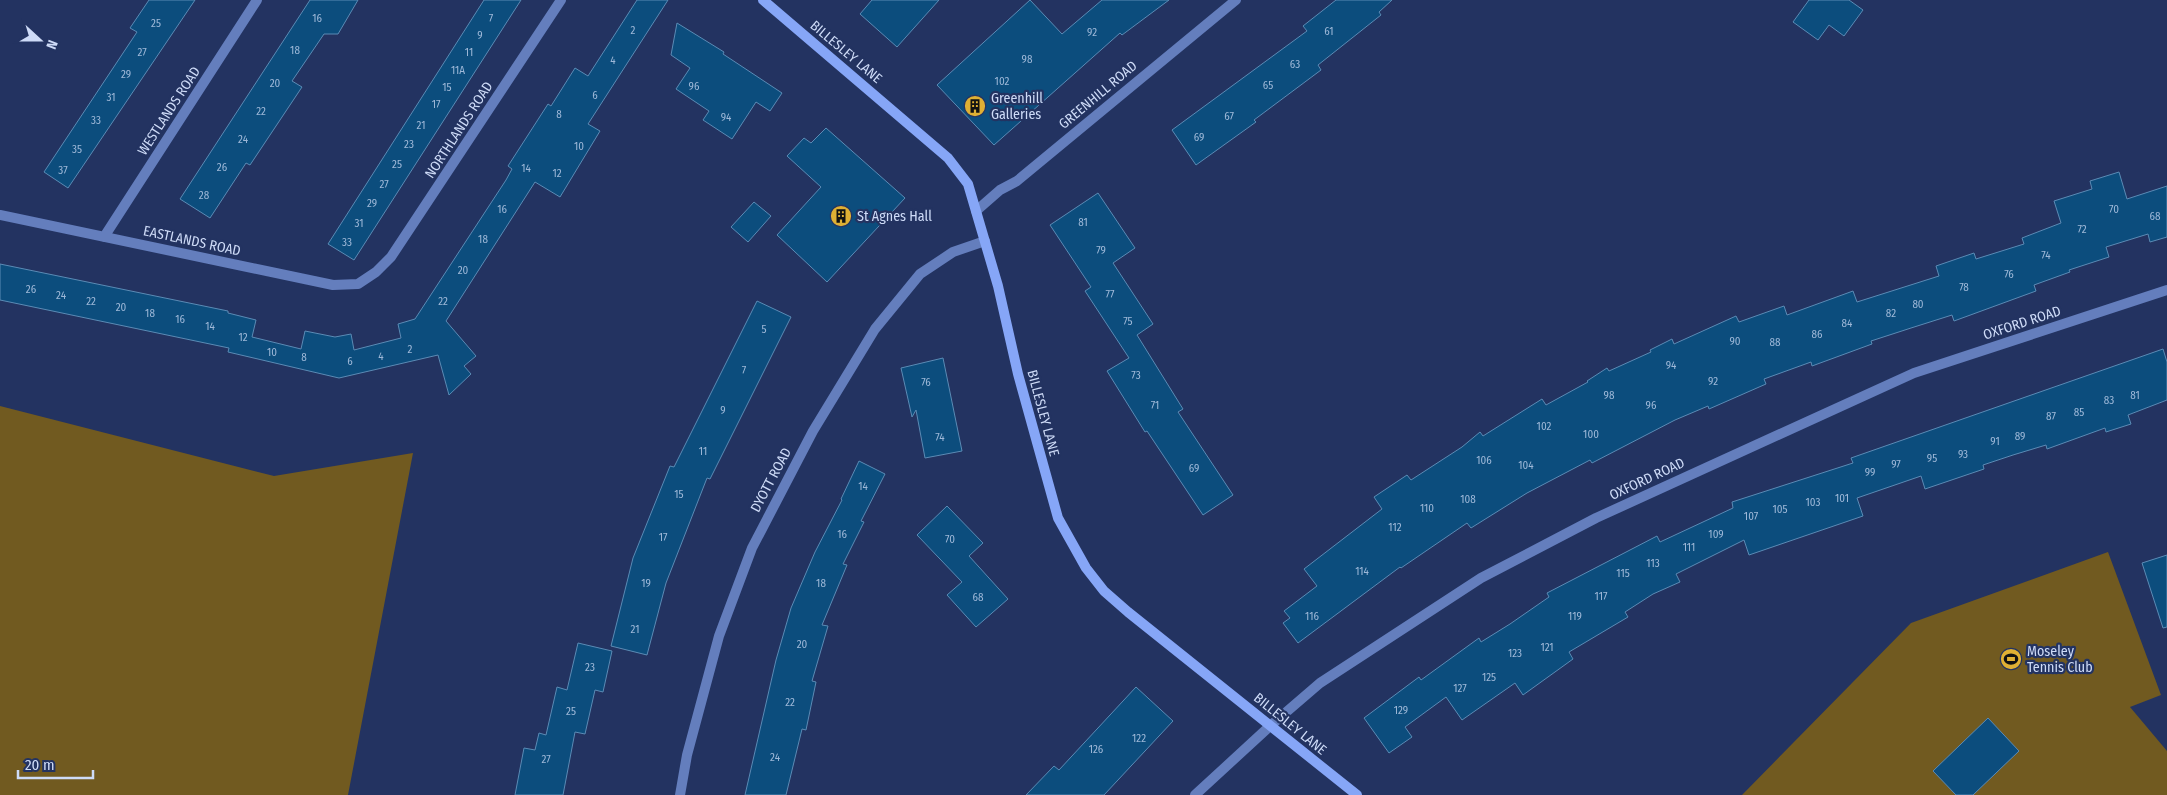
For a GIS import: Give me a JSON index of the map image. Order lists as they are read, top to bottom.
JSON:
{
  "streets": {
    "street": [
      "BILLESLEY LANE",
      "GREENHILL ROAD",
      "WESTLANDS ROAD",
      "NORTHLANDS ROAD",
      "EASTLANDS ROAD",
      "OXFORD ROAD",
      "DYOTT ROAD"
    ]
  },
  "crossings": [
    ["BILLESLEY LANE", "GREENHILL ROAD"],
    ["BILLESLEY LANE", "OXFORD ROAD"],
    ["BILLESLEY LANE", "DYOTT ROAD"],
    ["WESTLANDS ROAD", "EASTLANDS ROAD"],
    ["NORTHLANDS ROAD", "EASTLANDS ROAD"]
  ],
  "places": {
    "building": ["Greenhill Galleries", "St Agnes Hall"],
    "sports": ["Moseley Tennis Club"]
  },
  "house_numbers": [
    "16",
    "7",
    "25",
    "2",
    "61",
    "92",
    "9",
    "18",
    "27",
    "11",
    "98",
    "4",
    "63",
    "11A",
    "29",
    "102",
    "20",
    "65",
    "96",
    "15",
    "6",
    "31",
    "17",
    "22",
    "8",
    "67",
    "94",
    "33",
    "21",
    "69",
    "24",
    "23",
    "10",
    "35",
    "25",
    "26",
    "14",
    "37",
    "12",
    "27",
    "28",
    "29",
    "16",
    "70",
    "68",
    "81",
    "31",
    "72",
    "18",
    "33",
    "79",
    "74",
    "20",
    "76",
    "78",
    "26",
    "77",
    "24",
    "22",
    "22",
    "80",
    "20",
    "18",
    "82",
    "16",
    "75",
    "84",
    "14",
    "5",
    "86",
    "12",
    "90",
    "88",
    "2",
    "10",
    "4",
    "8",
    "6",
    "94",
    "7",
    "73",
    "92",
    "76",
    "98",
    "81",
    "83",
    "71",
    "96",
    "9",
    "85",
    "87",
    "102",
    "100",
    "89",
    "74",
    "91",
    "11",
    "93",
    "95",
    "106",
    "97",
    "104",
    "69",
    "99",
    "14",
    "15",
    "101",
    "108",
    "103",
    "110",
    "105",
    "107",
    "112",
    "16",
    "109",
    "17",
    "70",
    "111",
    "113",
    "114",
    "115",
    "19",
    "18",
    "117",
    "68",
    "116",
    "119",
    "21",
    "20",
    "121",
    "123",
    "23",
    "125",
    "127",
    "22",
    "129",
    "25",
    "122",
    "126",
    "24",
    "27"
  ],
  "scale_bar": "20 m",
  "north": "right"
}
